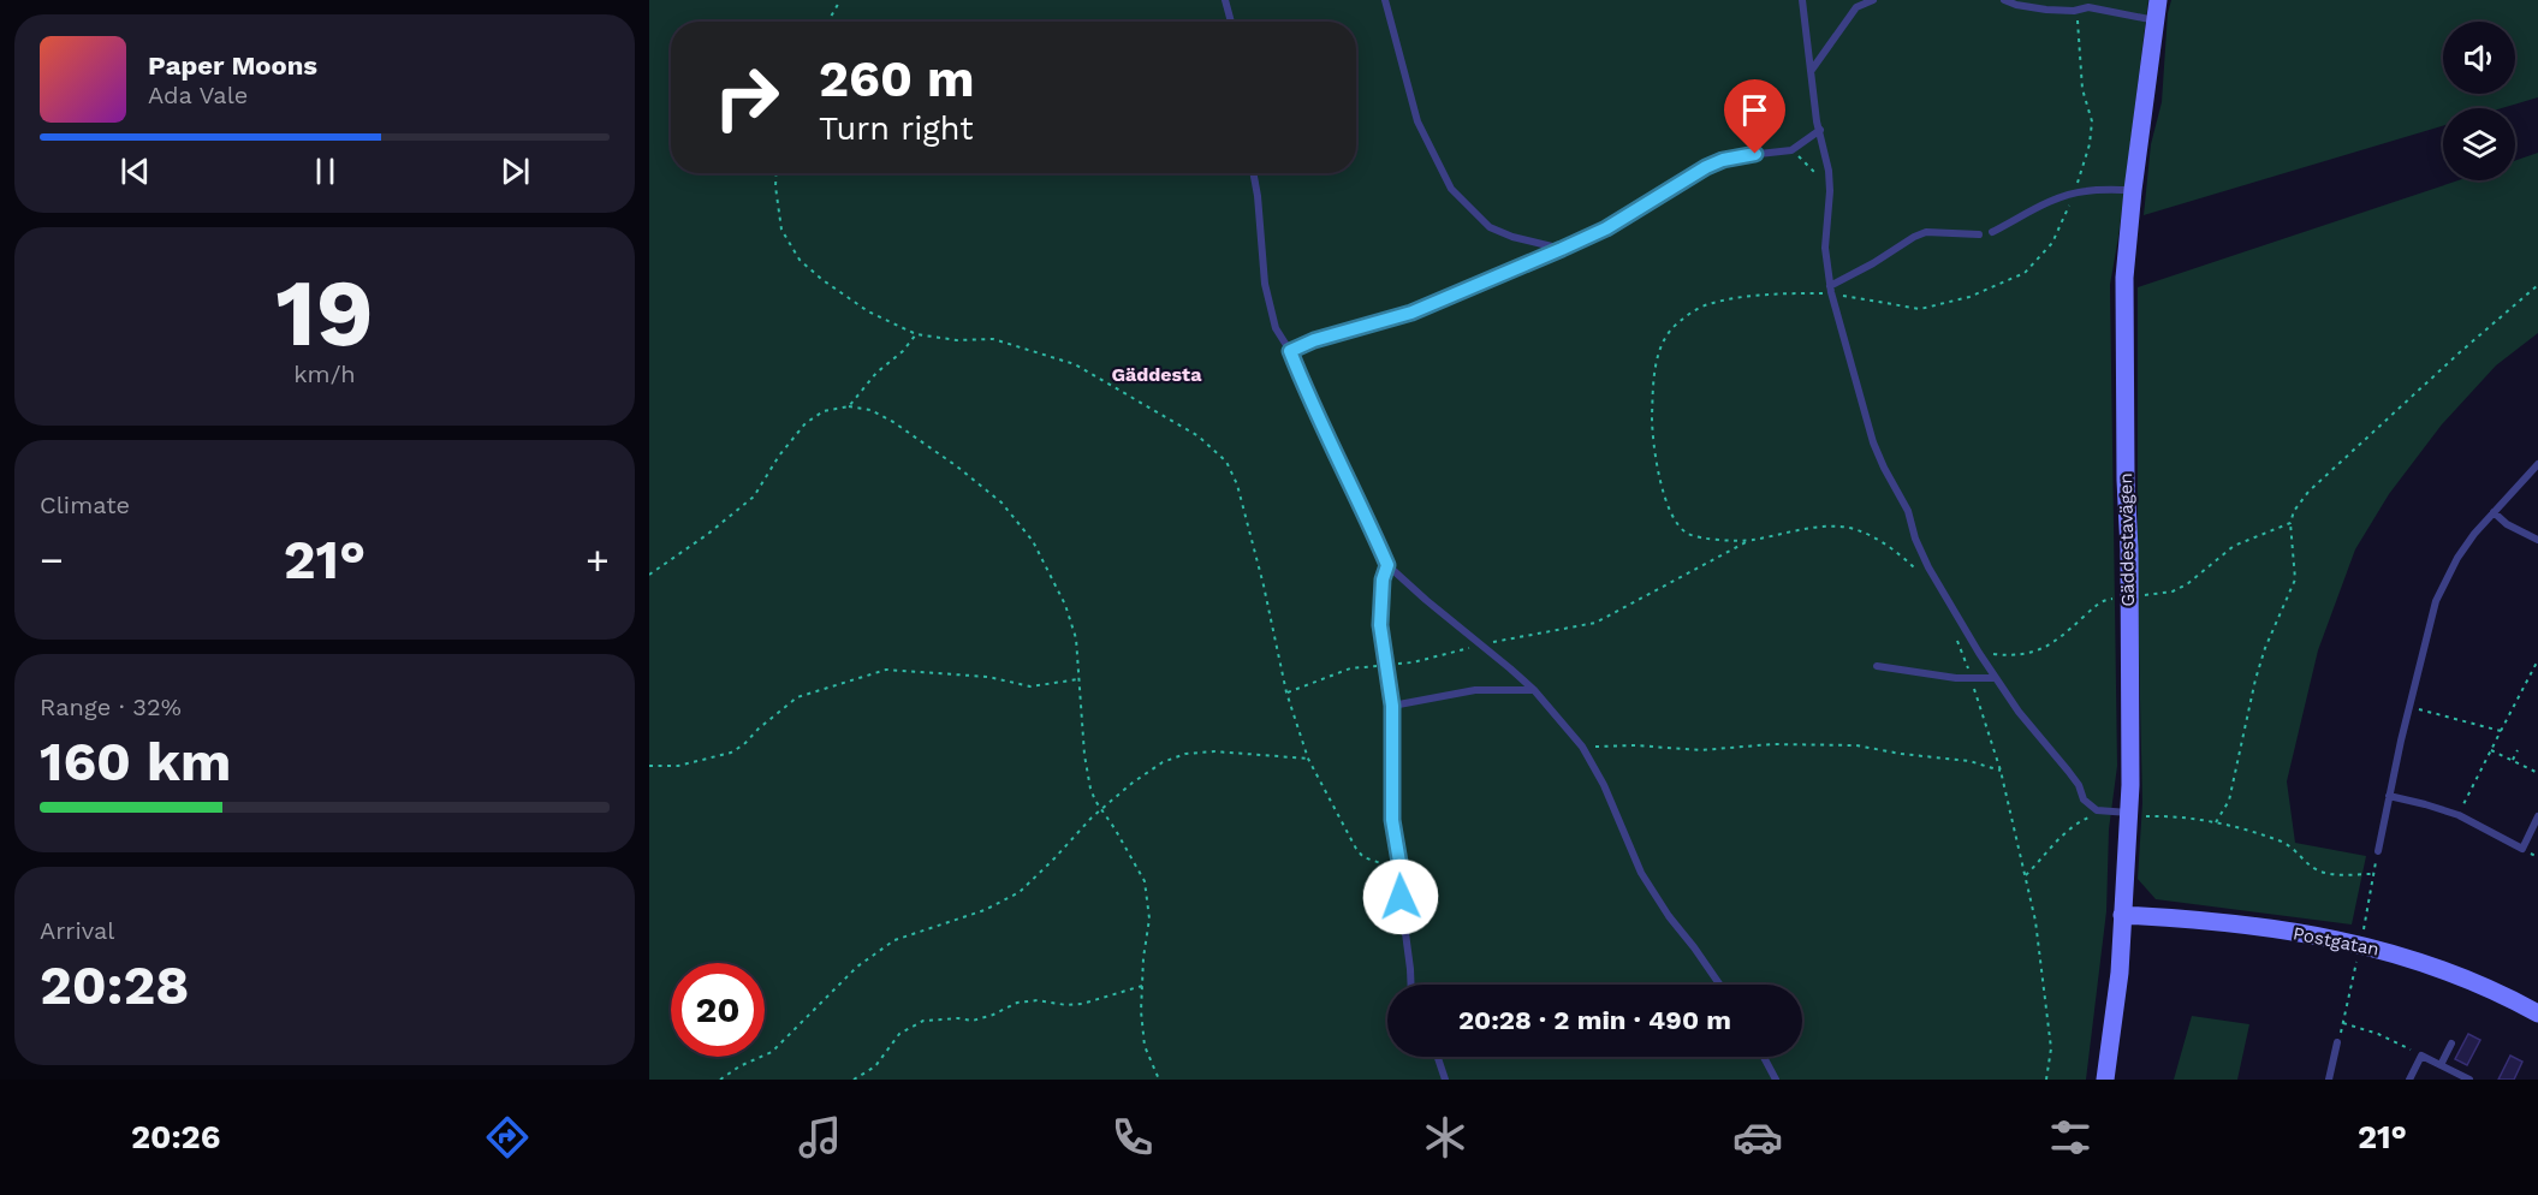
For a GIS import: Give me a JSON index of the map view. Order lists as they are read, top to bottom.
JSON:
{
  "streets": {
    "street": ["Gäddestavägen", "Postgatan"]
  },
  "crossings": [
    ["Gäddestavägen", "Postgatan"]
  ],
  "districts": ["Gäddesta"],
  "page": {
    "turn": ["260 m", "Turn right"],
    "song": ["Paper Moons", "Ada Vale"],
    "tile": [
      ["19", "km/h"],
      "Climate",
      ["Range · 32%", "160 km"],
      ["Arrival", "20:28"]
    ],
    "heat": ["−", "21°", "+"],
    "limit": "20",
    "trip": "20:28 · 2 min · 490 m",
    "tabs": ["20:26", "21°"]
  }
}
